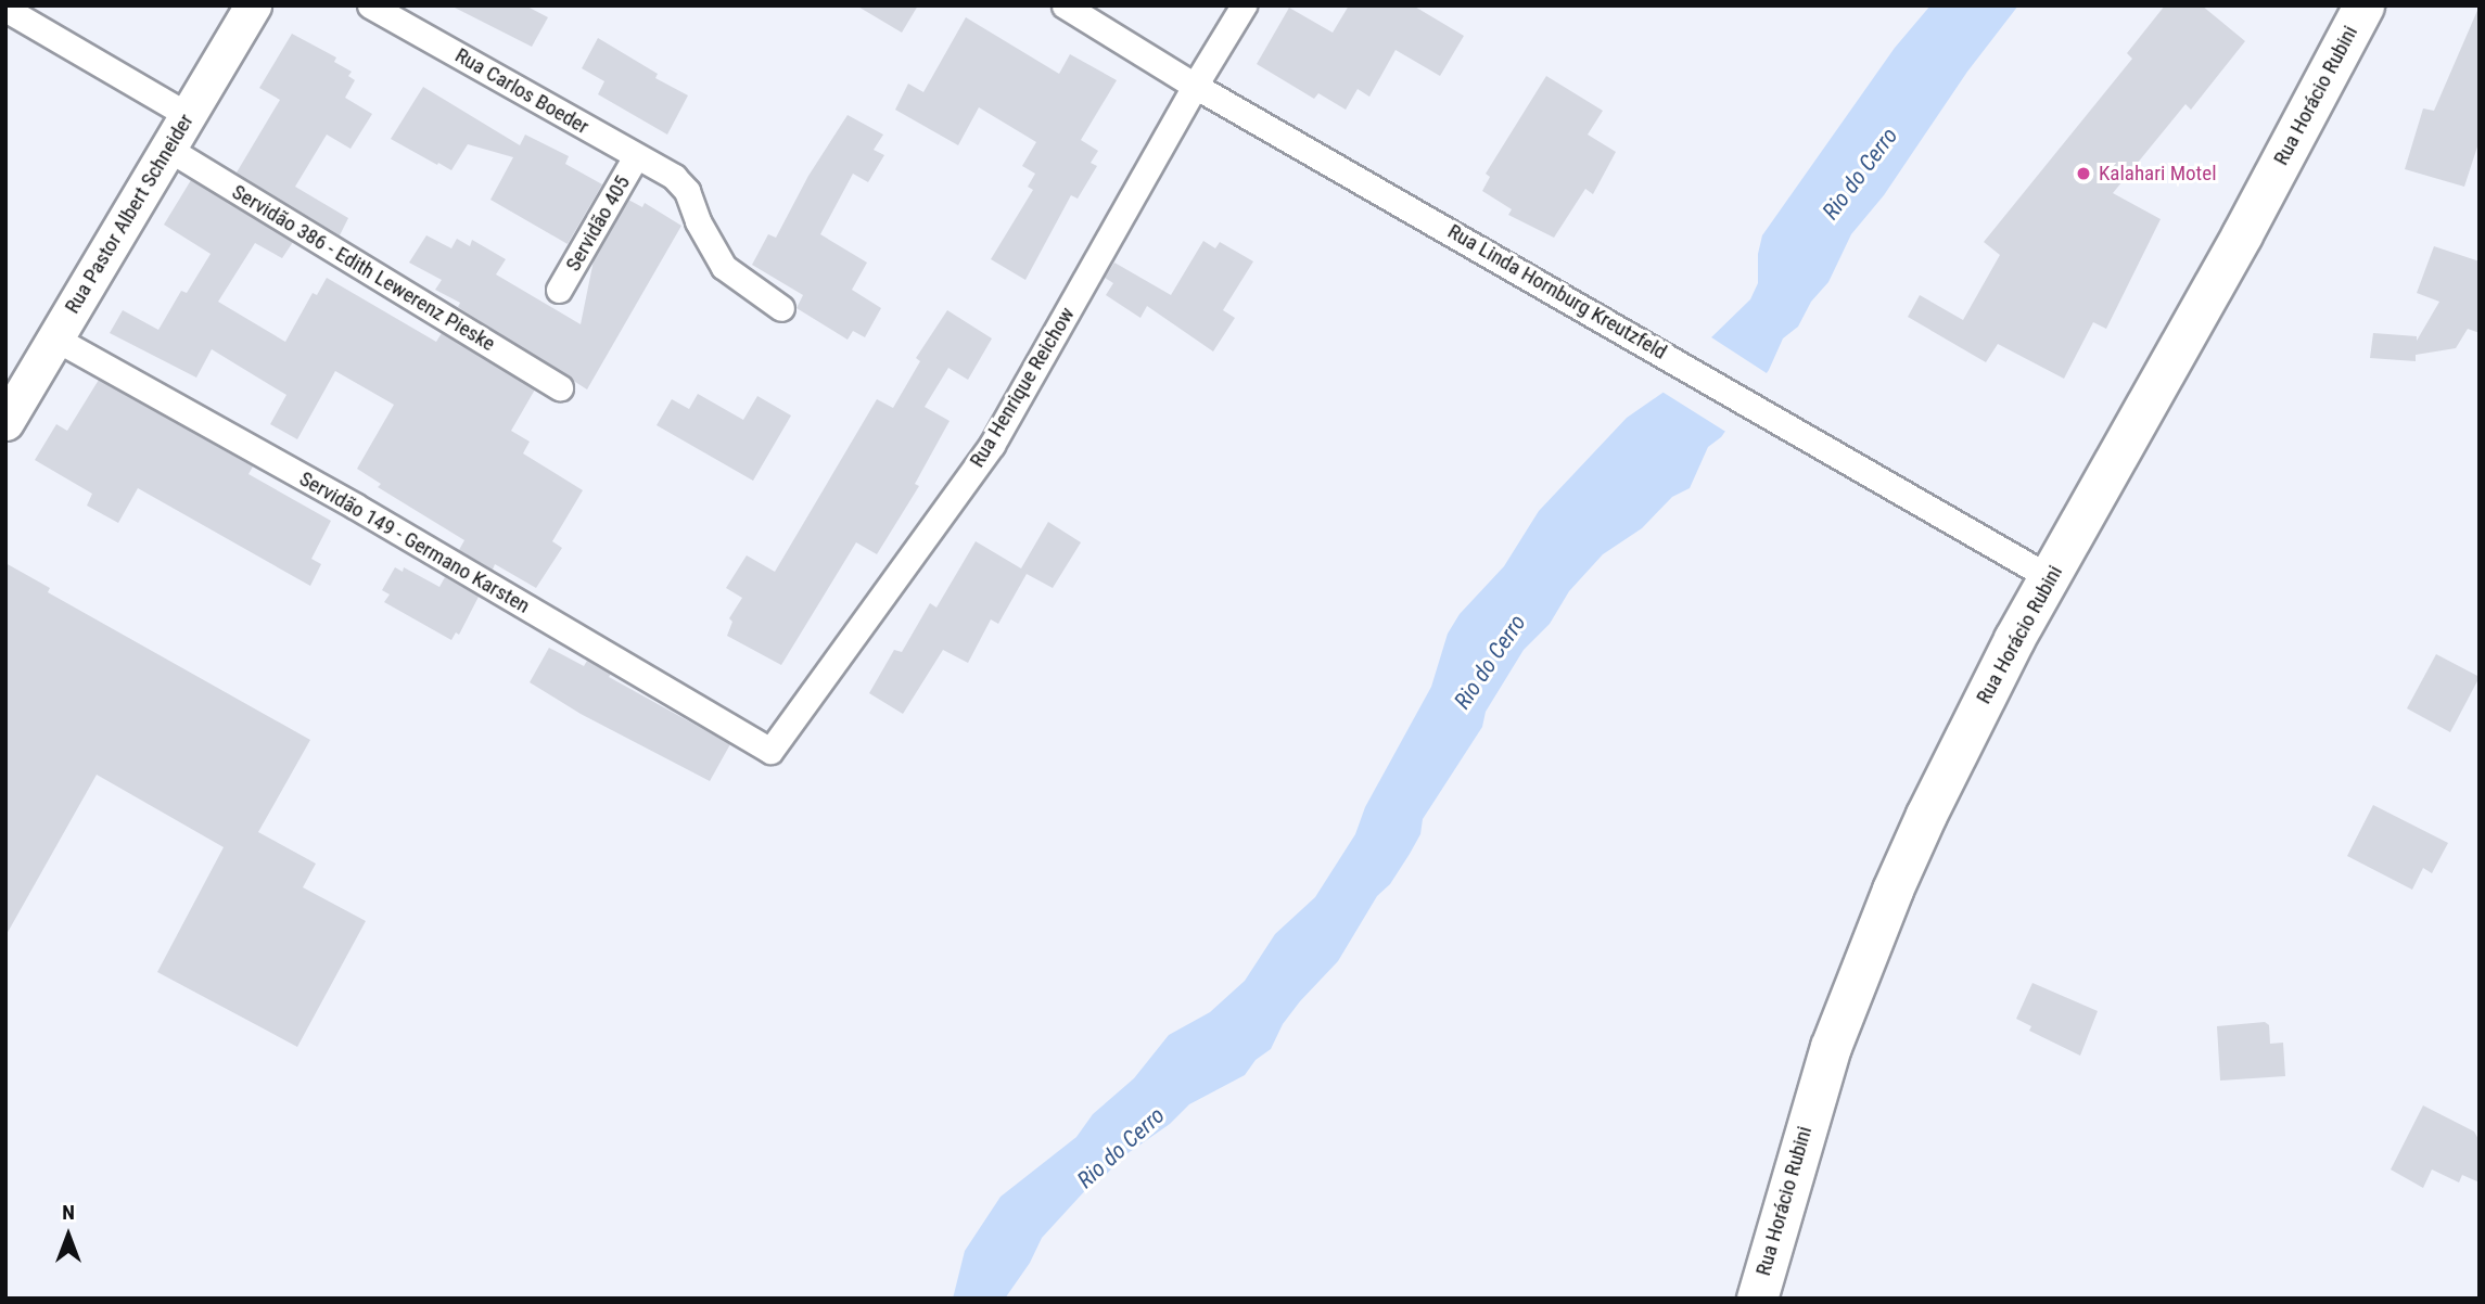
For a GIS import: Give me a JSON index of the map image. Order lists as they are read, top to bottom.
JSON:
{
  "streets": {
    "main road": ["Rua Horácio Rubini", "Rua Pastor Albert Schneider"],
    "street": [
      "Rua Carlos Boeder",
      "Servidão 405",
      "Servidão 386 - Edith Lewerenz Pieske",
      "Rua Linda Hornburg Kreutzfeld",
      "Rua Henrique Reichow",
      "Servidão 149 - Germano Karsten"
    ]
  },
  "crossings": [
    ["Rua Carlos Boeder", "Servidão 405"],
    ["Rua Horácio Rubini", "Rua Linda Hornburg Kreutzfeld"],
    ["Rua Pastor Albert Schneider", "Servidão 386 - Edith Lewerenz Pieske"],
    ["Rua Pastor Albert Schneider", "Servidão 149 - Germano Karsten"],
    ["Rua Linda Hornburg Kreutzfeld", "Rua Henrique Reichow"],
    ["Rua Henrique Reichow", "Servidão 149 - Germano Karsten"]
  ],
  "water": ["Rio do Cerro"],
  "places": ["Kalahari Motel"],
  "north": "top"
}
